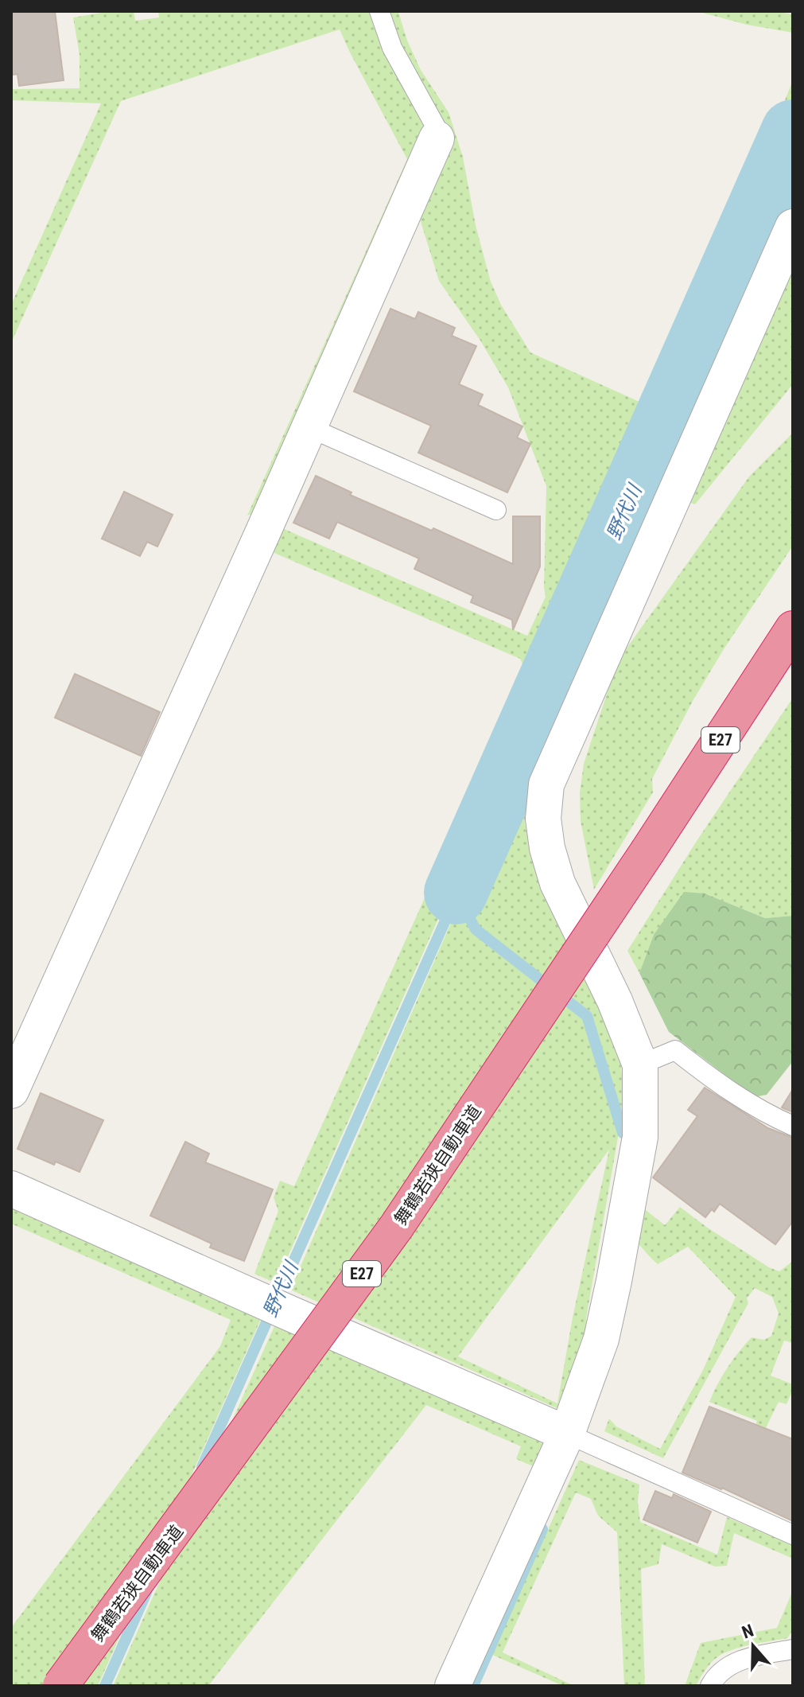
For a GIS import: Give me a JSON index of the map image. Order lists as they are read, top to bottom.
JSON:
{
  "streets": {
    "highway": ["E27", "舞鶴若狭自動車道"]
  },
  "water": ["野代川"],
  "north": "top"
}
